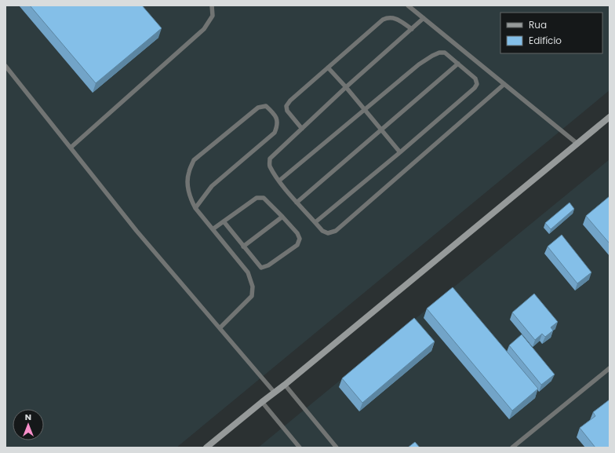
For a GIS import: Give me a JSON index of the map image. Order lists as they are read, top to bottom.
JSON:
{
  "legend": ["Rua", "Edifício"],
  "north": "top"
}
